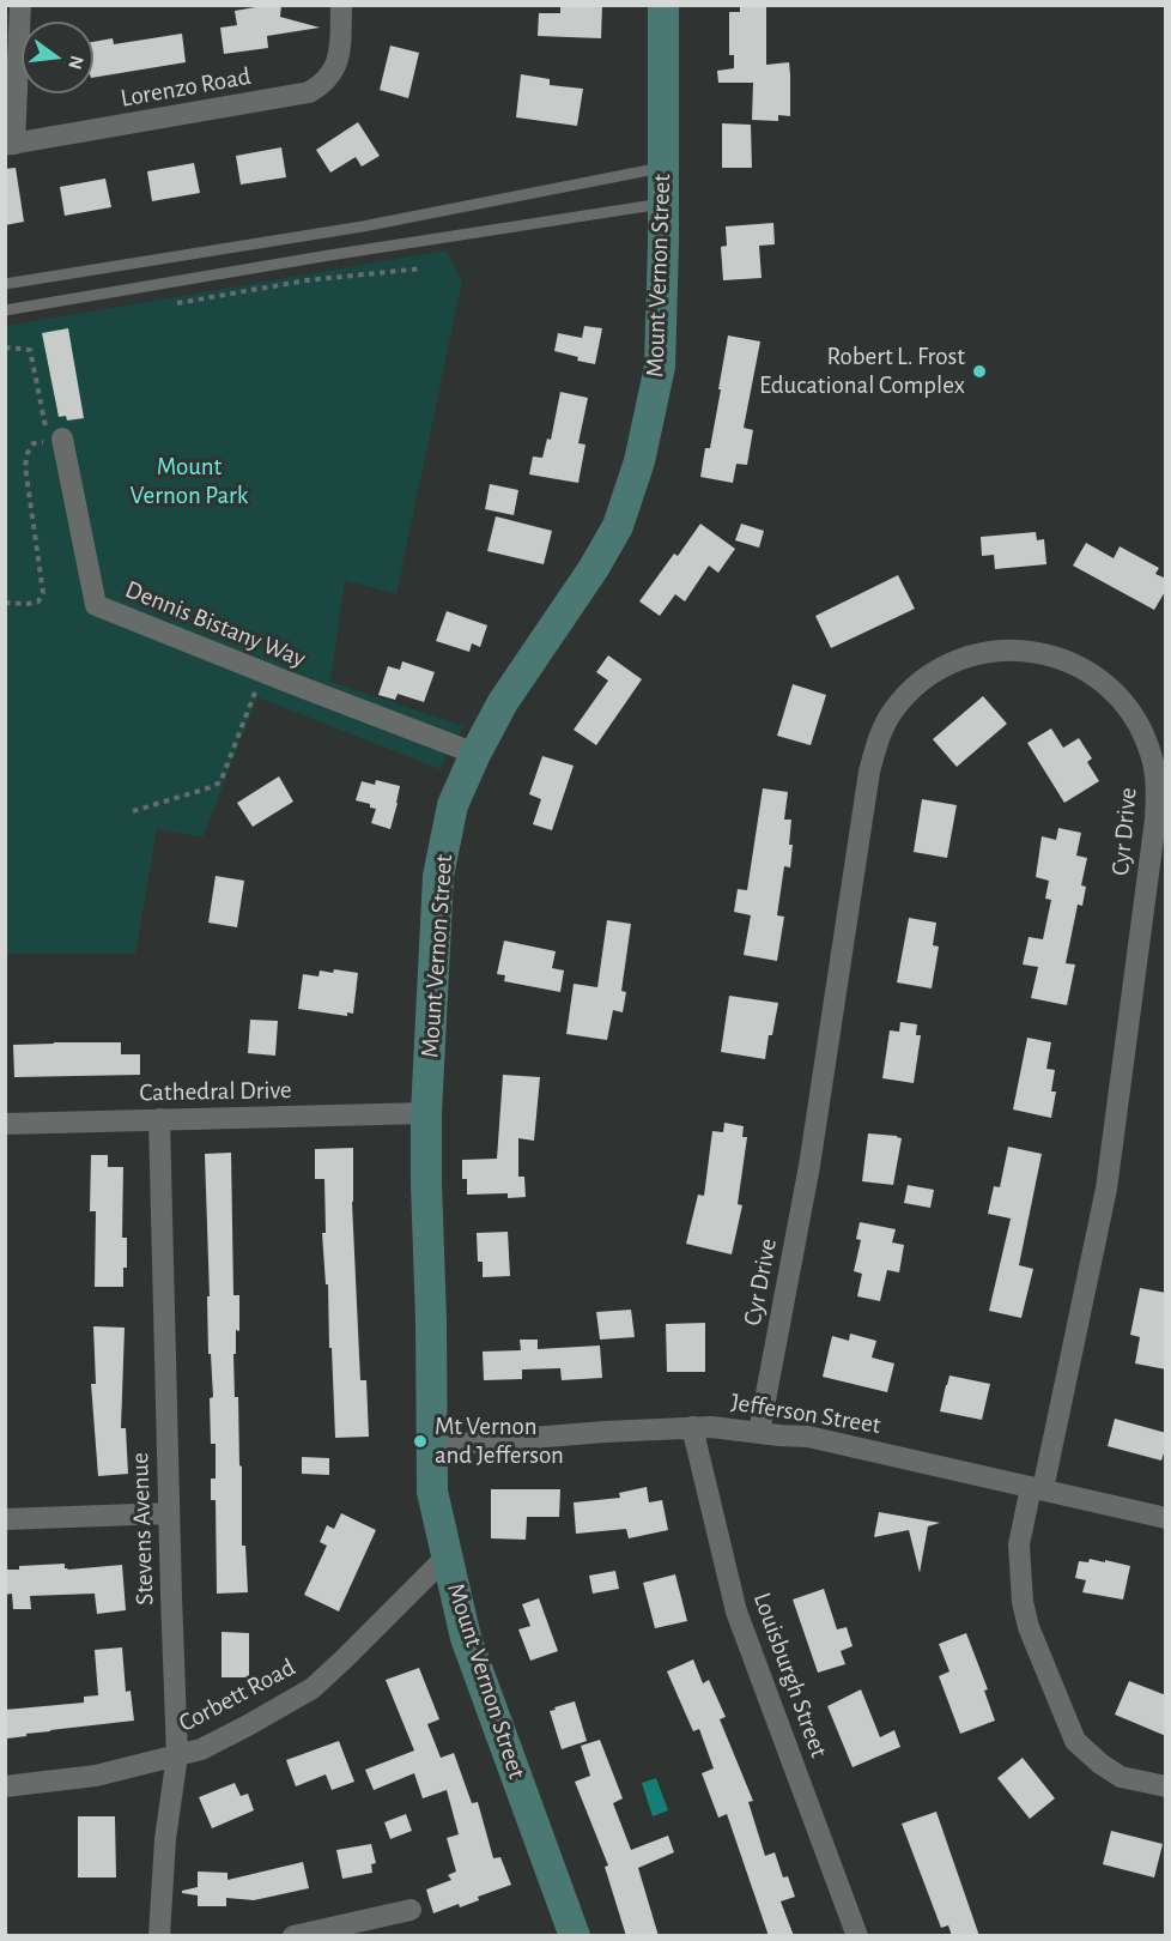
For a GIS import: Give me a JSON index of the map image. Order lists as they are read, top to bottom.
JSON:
{
  "streets": {
    "main road": ["Mount Vernon Street"],
    "street": [
      "Lorenzo Road",
      "Dennis Bistany Way",
      "Cyr Drive",
      "Cathedral Drive",
      "Jefferson Street",
      "Stevens Avenue",
      "Louisburgh Street",
      "Corbett Road"
    ]
  },
  "crossings": [
    ["Mount Vernon Street", "Dennis Bistany Way"],
    ["Mount Vernon Street", "Cathedral Drive"],
    ["Mount Vernon Street", "Jefferson Street"],
    ["Mount Vernon Street", "Corbett Road"],
    ["Cyr Drive", "Jefferson Street"],
    ["Cathedral Drive", "Stevens Avenue"],
    ["Jefferson Street", "Louisburgh Street"],
    ["Stevens Avenue", "Corbett Road"]
  ],
  "parks": ["Mount Vernon Park"],
  "places": ["Robert L. Frost Educational Complex", "Mt Vernon and Jefferson"],
  "north": "right"
}
